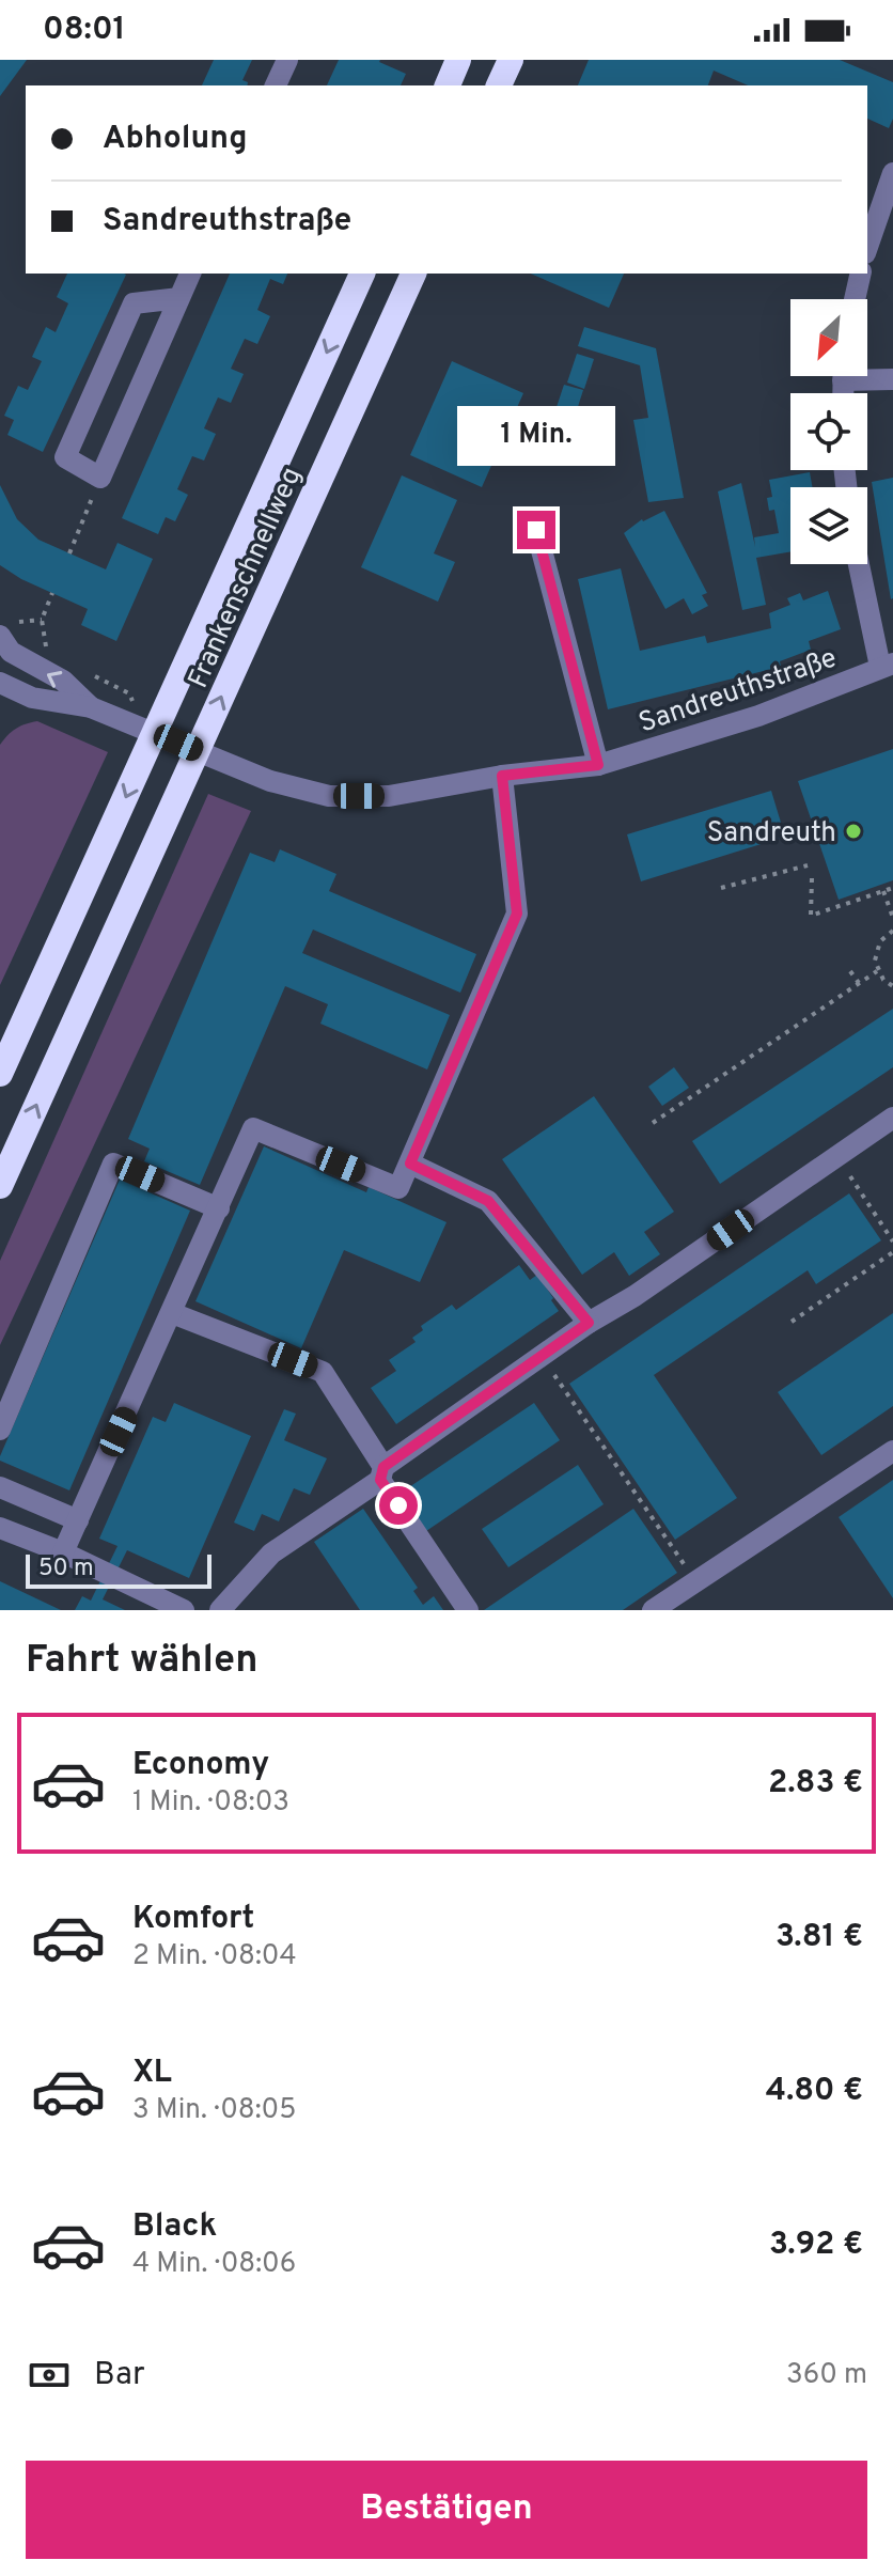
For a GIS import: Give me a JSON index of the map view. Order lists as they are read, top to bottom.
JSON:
{
  "streets": {
    "highway": ["Frankenschnellweg"],
    "street": ["Sandreuthstraße"]
  },
  "places": ["Sandreuth"],
  "scale_bar": "50 m",
  "north": "bottom left",
  "page": {
    "status": "08:01",
    "banner": ["Abholung", "Sandreuthstraße"],
    "bubble": "1 Min.",
    "scale": "50 m",
    "heading": "Fahrt wählen",
    "list": [
      {
        "name": "Economy",
        "note": "1 Min. · 08:03",
        "value": "2.83 €"
      },
      {
        "name": "Komfort",
        "note": "2 Min. · 08:04",
        "value": "3.81 €"
      },
      {
        "name": "XL",
        "note": "3 Min. · 08:05",
        "value": "4.80 €"
      },
      {
        "name": "Black",
        "note": "4 Min. · 08:06",
        "value": "3.92 €"
      }
    ],
    "pay": ["Bar", "360 m"],
    "buttons": "Bestätigen"
  }
}
